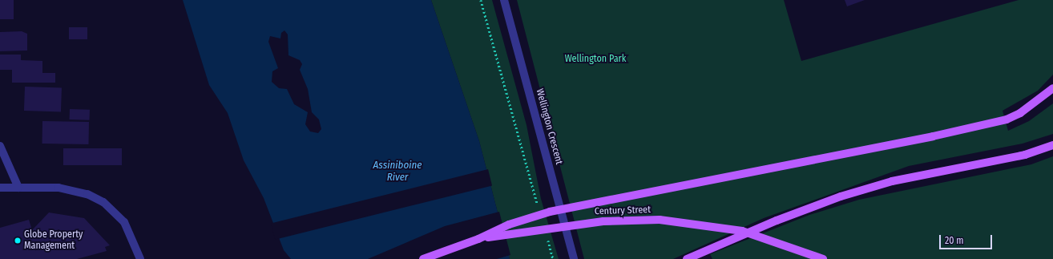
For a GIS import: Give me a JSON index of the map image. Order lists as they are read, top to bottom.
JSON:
{
  "streets": {
    "main road": ["Century Street"],
    "street": ["Wellington Crescent"]
  },
  "water": ["Assiniboine River"],
  "parks": ["Wellington Park"],
  "places": ["Globe Property Management"],
  "scale_bar": "20 m"
}
